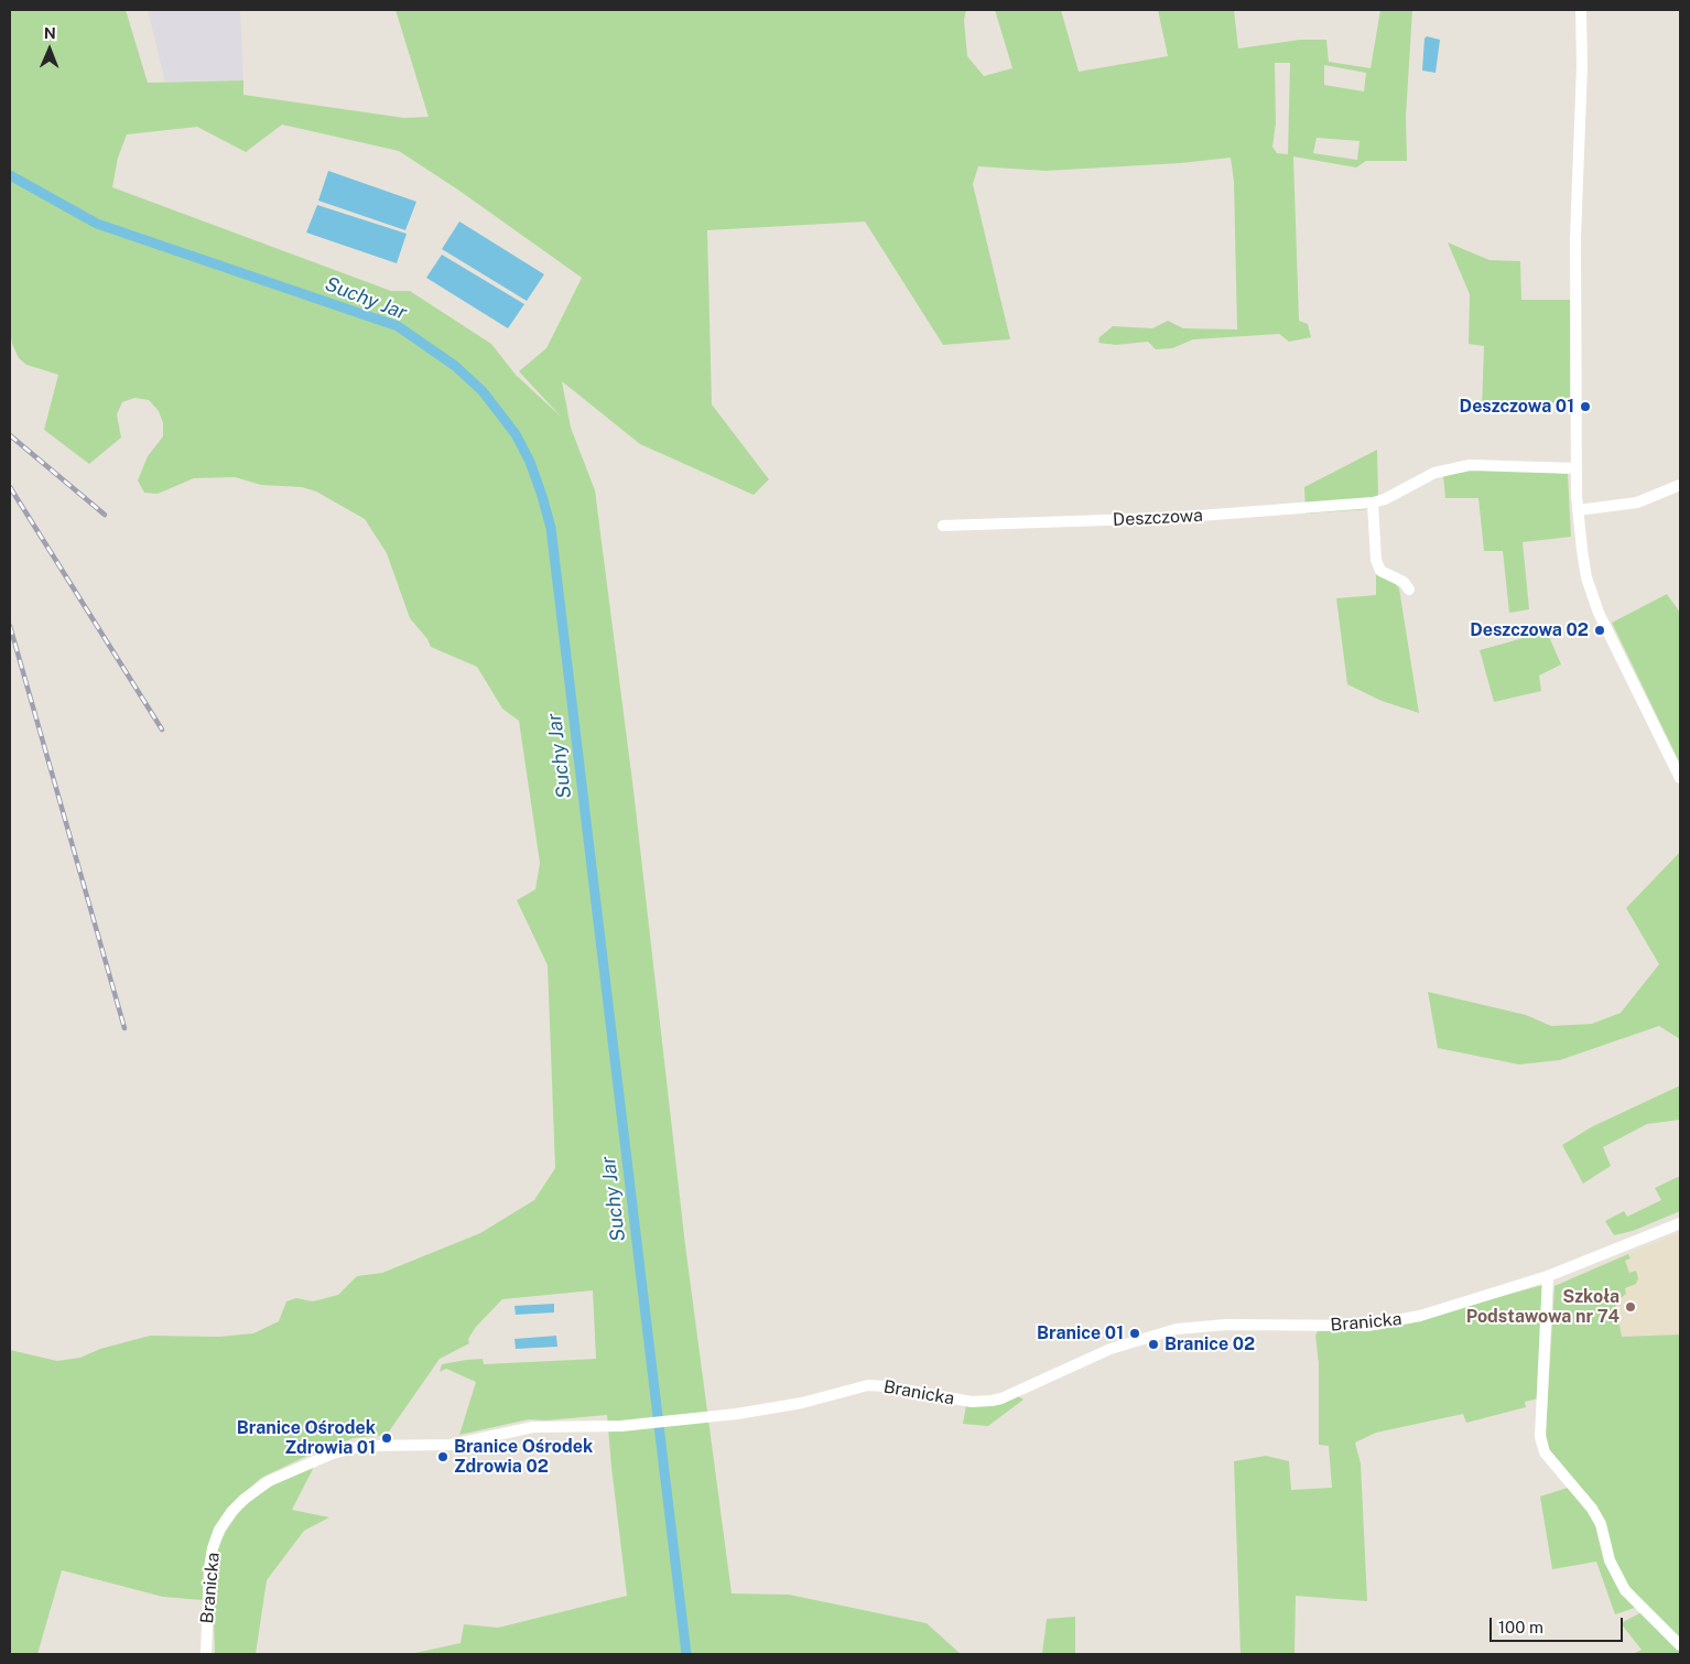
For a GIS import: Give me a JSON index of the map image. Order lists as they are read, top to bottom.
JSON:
{
  "streets": {
    "street": ["Deszczowa", "Branicka"]
  },
  "water": ["Suchy Jar"],
  "places": [
    "Deszczowa 01",
    "Deszczowa 02",
    "Szkoła Podstawowa nr 74",
    "Branice 01",
    "Branice 02",
    "Branice Ośrodek Zdrowia 01",
    "Branice Ośrodek Zdrowia 02"
  ],
  "scale_bar": "100 m",
  "north": "top"
}
